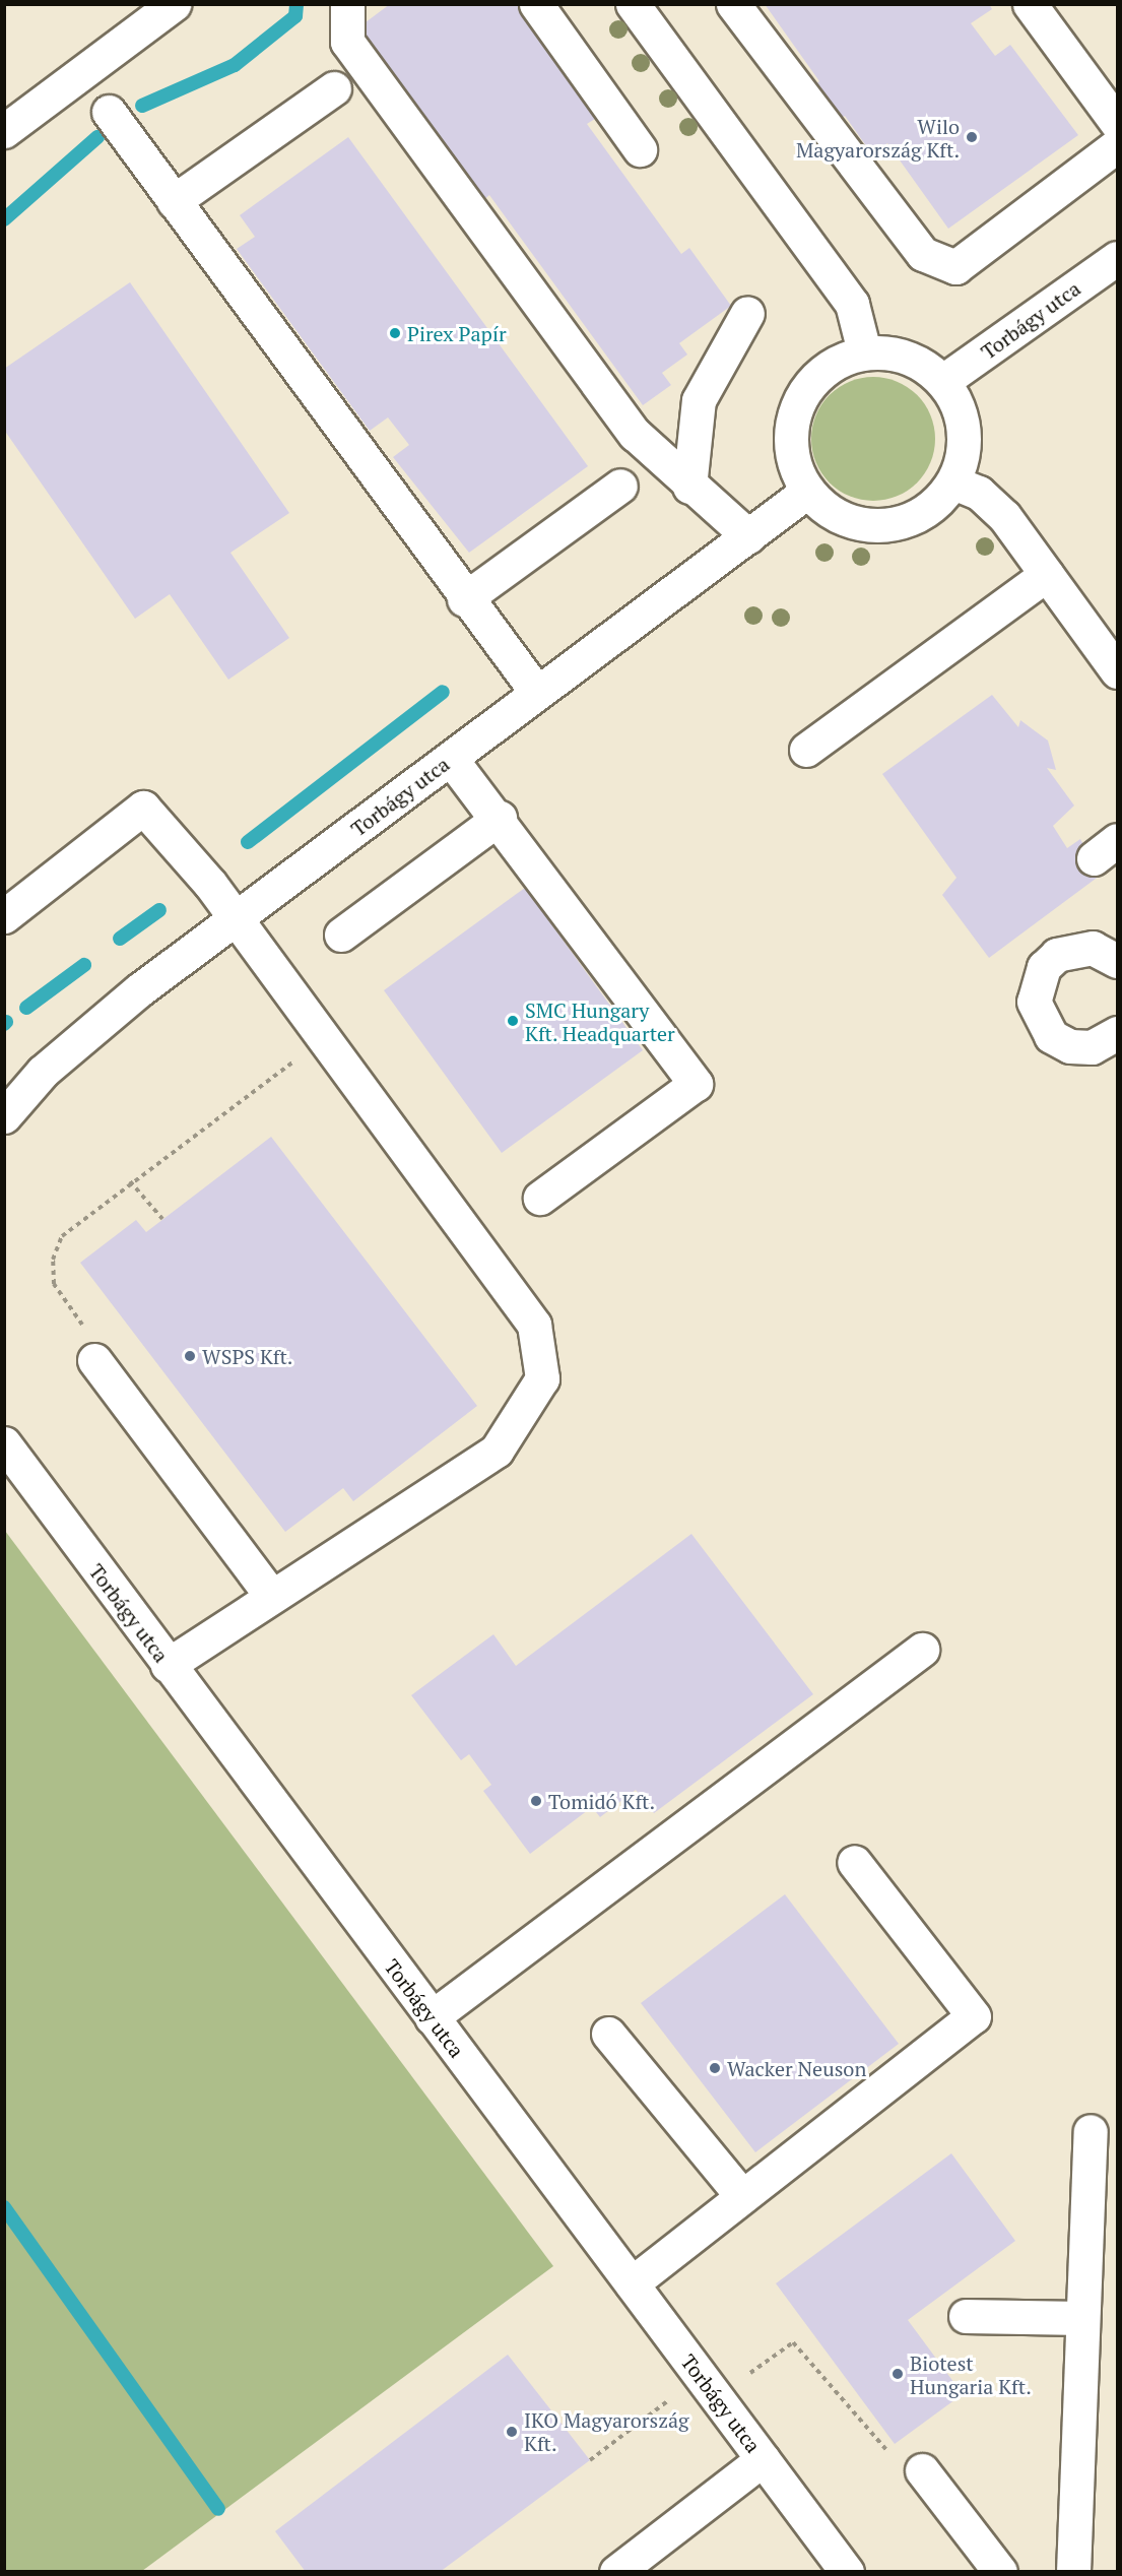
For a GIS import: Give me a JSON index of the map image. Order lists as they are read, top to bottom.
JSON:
{
  "streets": {
    "street": ["Torbágy utca"]
  },
  "places": [
    "Wilo Magyarország Kft.",
    "Pirex Papír",
    "SMC Hungary Kft. Headquarter",
    "WSPS Kft.",
    "Tomidó Kft.",
    "Wacker Neuson",
    "Biotest Hungaria Kft.",
    "IKO Magyarország Kft."
  ]
}
